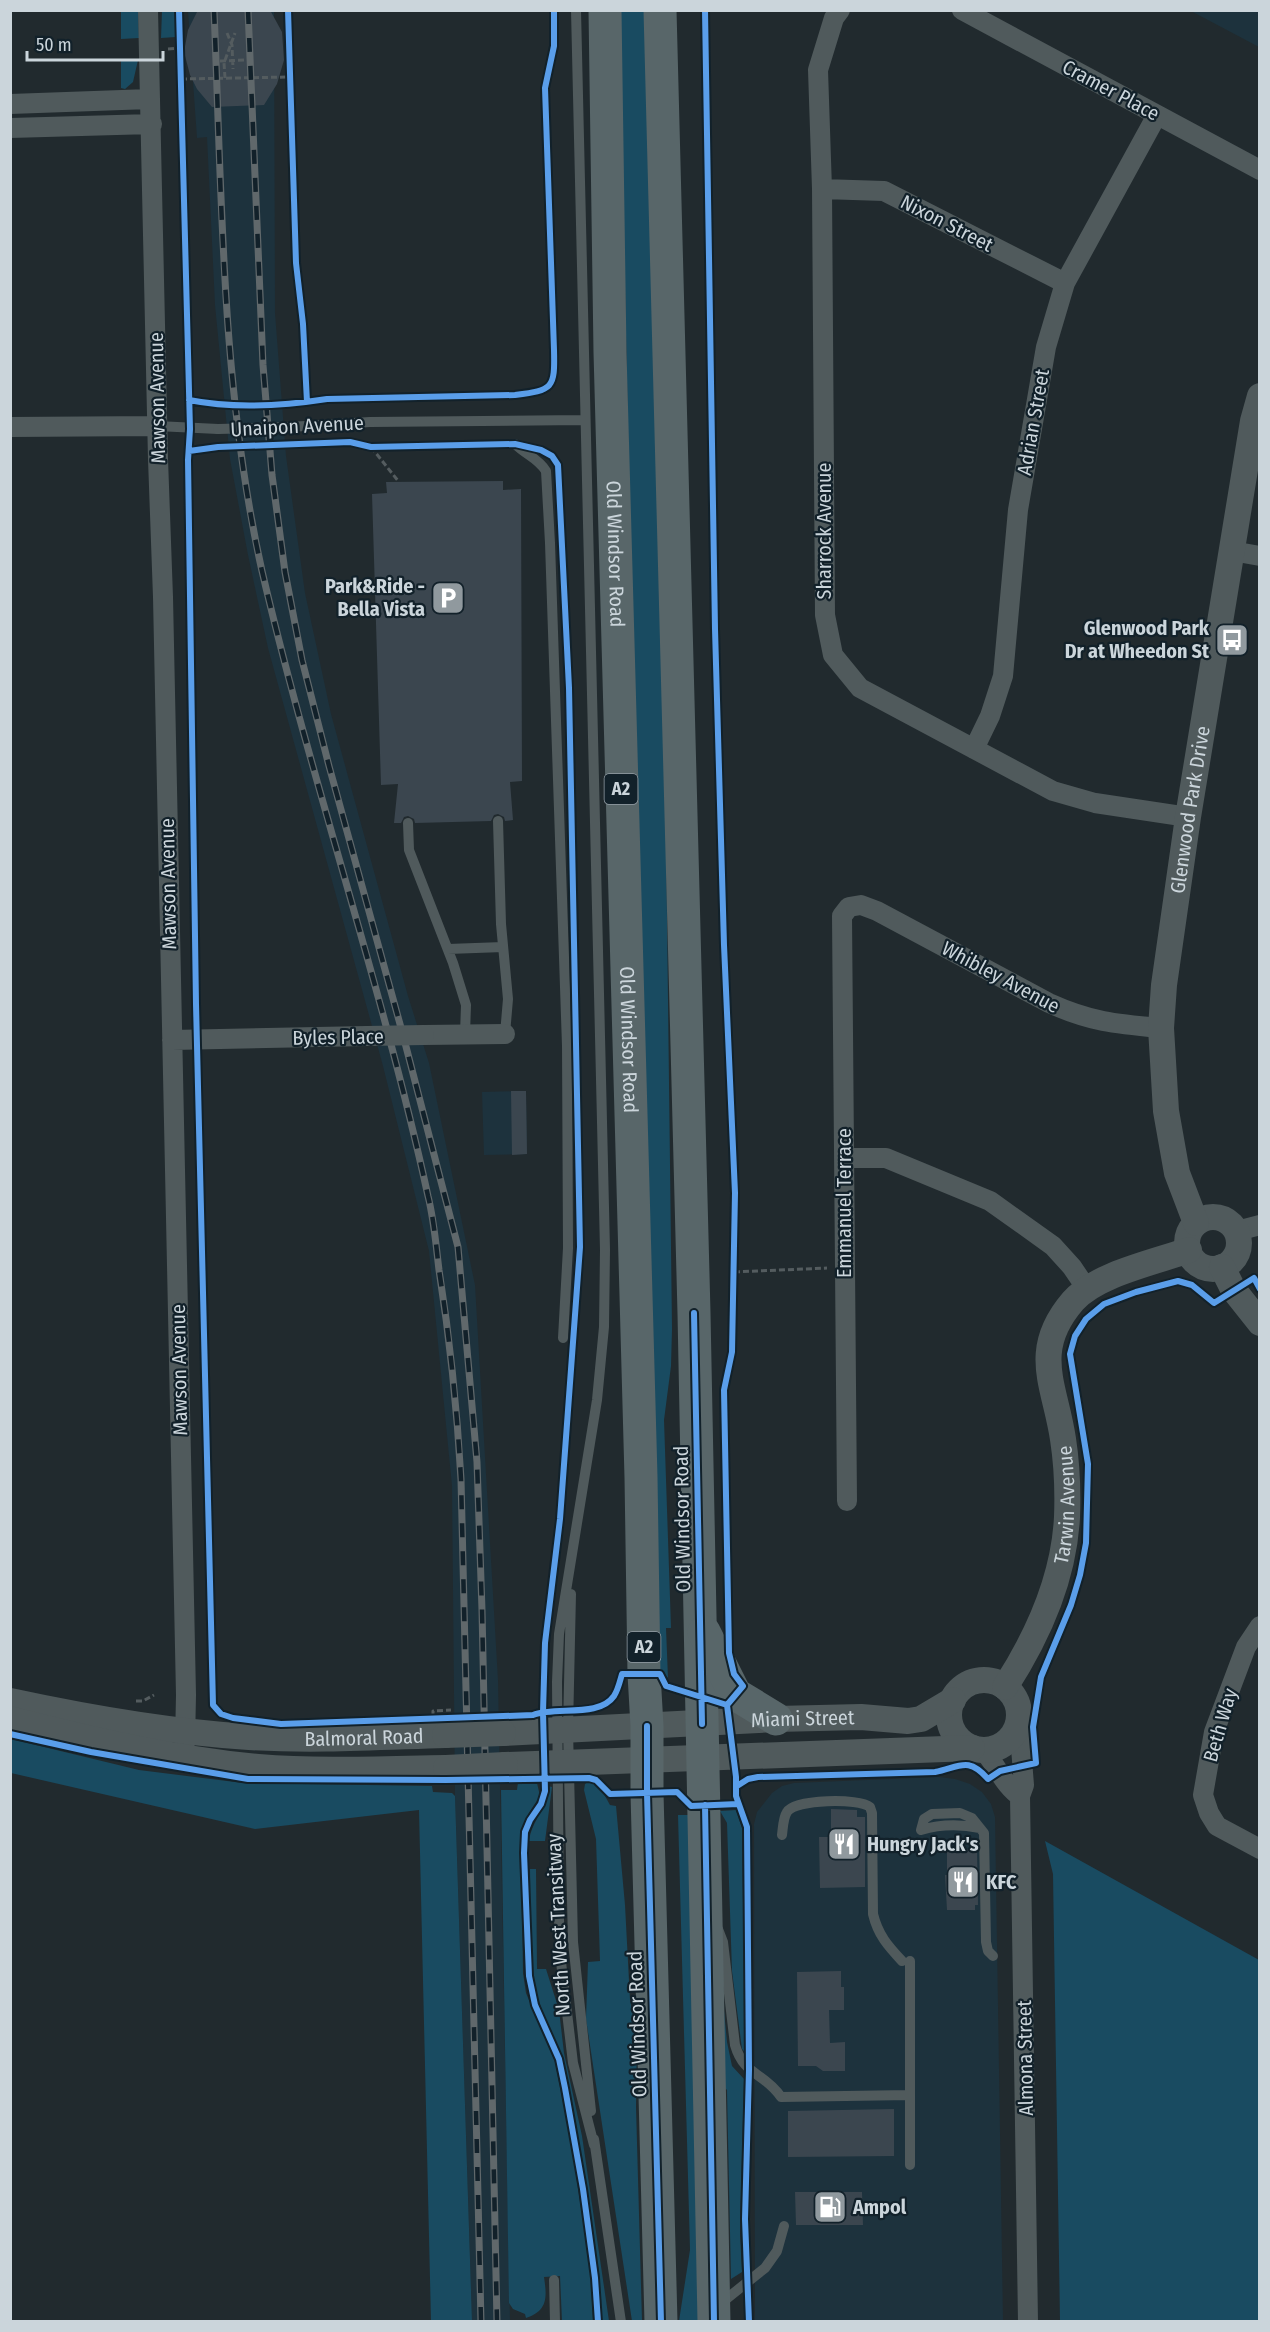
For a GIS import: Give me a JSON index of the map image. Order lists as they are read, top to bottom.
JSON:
{
  "streets": {
    "highway": ["Old Windsor Road", "A2"],
    "street": [
      "Cramer Place",
      "Nixon Street",
      "Mawson Avenue",
      "Adrian Street",
      "Unaipon Avenue",
      "Sharrock Avenue",
      "Glenwood Park Drive",
      "Whibley Avenue",
      "Byles Place",
      "Emmanuel Terrace",
      "Tarwin Avenue",
      "Miami Street",
      "Beth Way",
      "Balmoral Road",
      "Almona Street"
    ],
    "lane": ["North West Transitway"]
  },
  "crossings": [
    ["Cramer Place", "Adrian Street"],
    ["Nixon Street", "Adrian Street"],
    ["Nixon Street", "Sharrock Avenue"],
    ["Mawson Avenue", "Unaipon Avenue"],
    ["Mawson Avenue", "Byles Place"],
    ["Mawson Avenue", "Balmoral Road"],
    ["Adrian Street", "Sharrock Avenue"],
    ["Unaipon Avenue", "North West Transitway"],
    ["Sharrock Avenue", "Glenwood Park Drive"],
    ["Old Windsor Road", "Miami Street"],
    ["Old Windsor Road", "Balmoral Road"],
    ["Glenwood Park Drive", "Whibley Avenue"],
    ["Glenwood Park Drive", "Tarwin Avenue"],
    ["Whibley Avenue", "Emmanuel Terrace"],
    ["Tarwin Avenue", "Miami Street"],
    ["Tarwin Avenue", "Almona Street"],
    ["Miami Street", "Balmoral Road"],
    ["Miami Street", "Almona Street"],
    ["Balmoral Road", "North West Transitway"]
  ],
  "places": {
    "parking": ["Park&Ride - Bella Vista"],
    "bus stop": ["Glenwood Park Dr at Wheedon St"],
    "restaurant": ["Hungry Jack's", "KFC"],
    "fuel station": ["Ampol"]
  },
  "scale_bar": "50 m"
}
